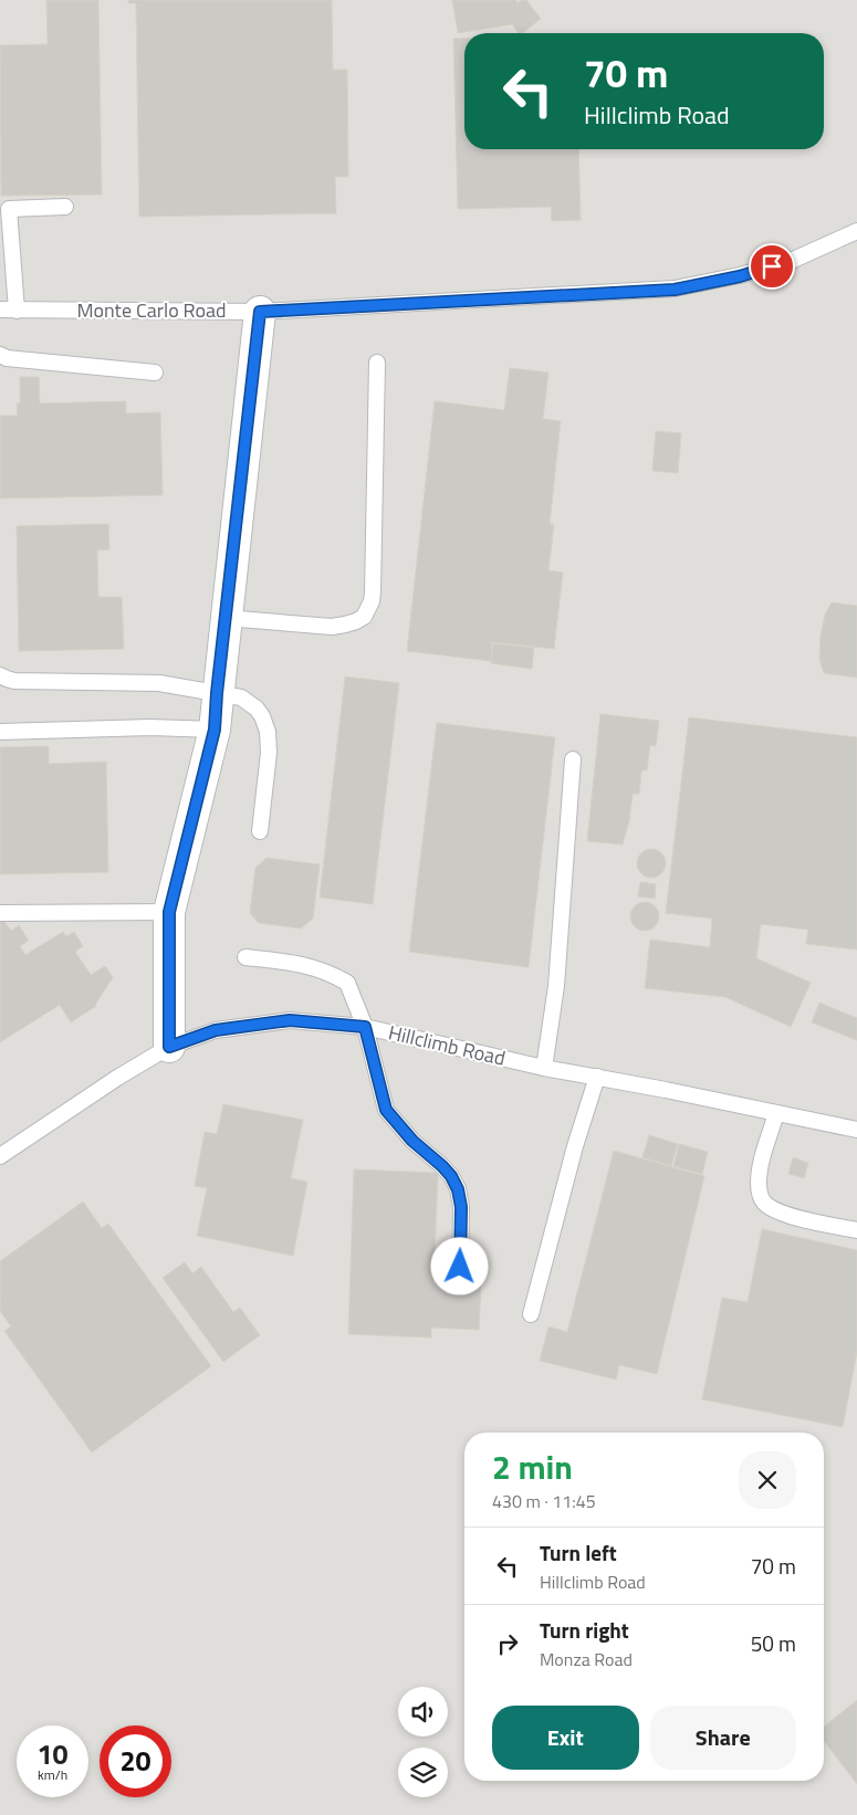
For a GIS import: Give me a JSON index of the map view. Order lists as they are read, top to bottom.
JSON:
{
  "streets": {
    "lane": ["Monte Carlo Road", "Hillclimb Road"]
  },
  "page": {
    "turn": ["70 m", "Hillclimb Road"],
    "heading": ["2 min", "430 m · 11:45"],
    "list": [
      {
        "name": "Turn left",
        "note": "Hillclimb Road",
        "value": "70 m"
      },
      {
        "name": "Turn right",
        "note": "Monza Road",
        "value": "50 m"
      }
    ],
    "buttons": ["Exit", "Share"],
    "speed": "10 km/h",
    "limit": "20"
  }
}
